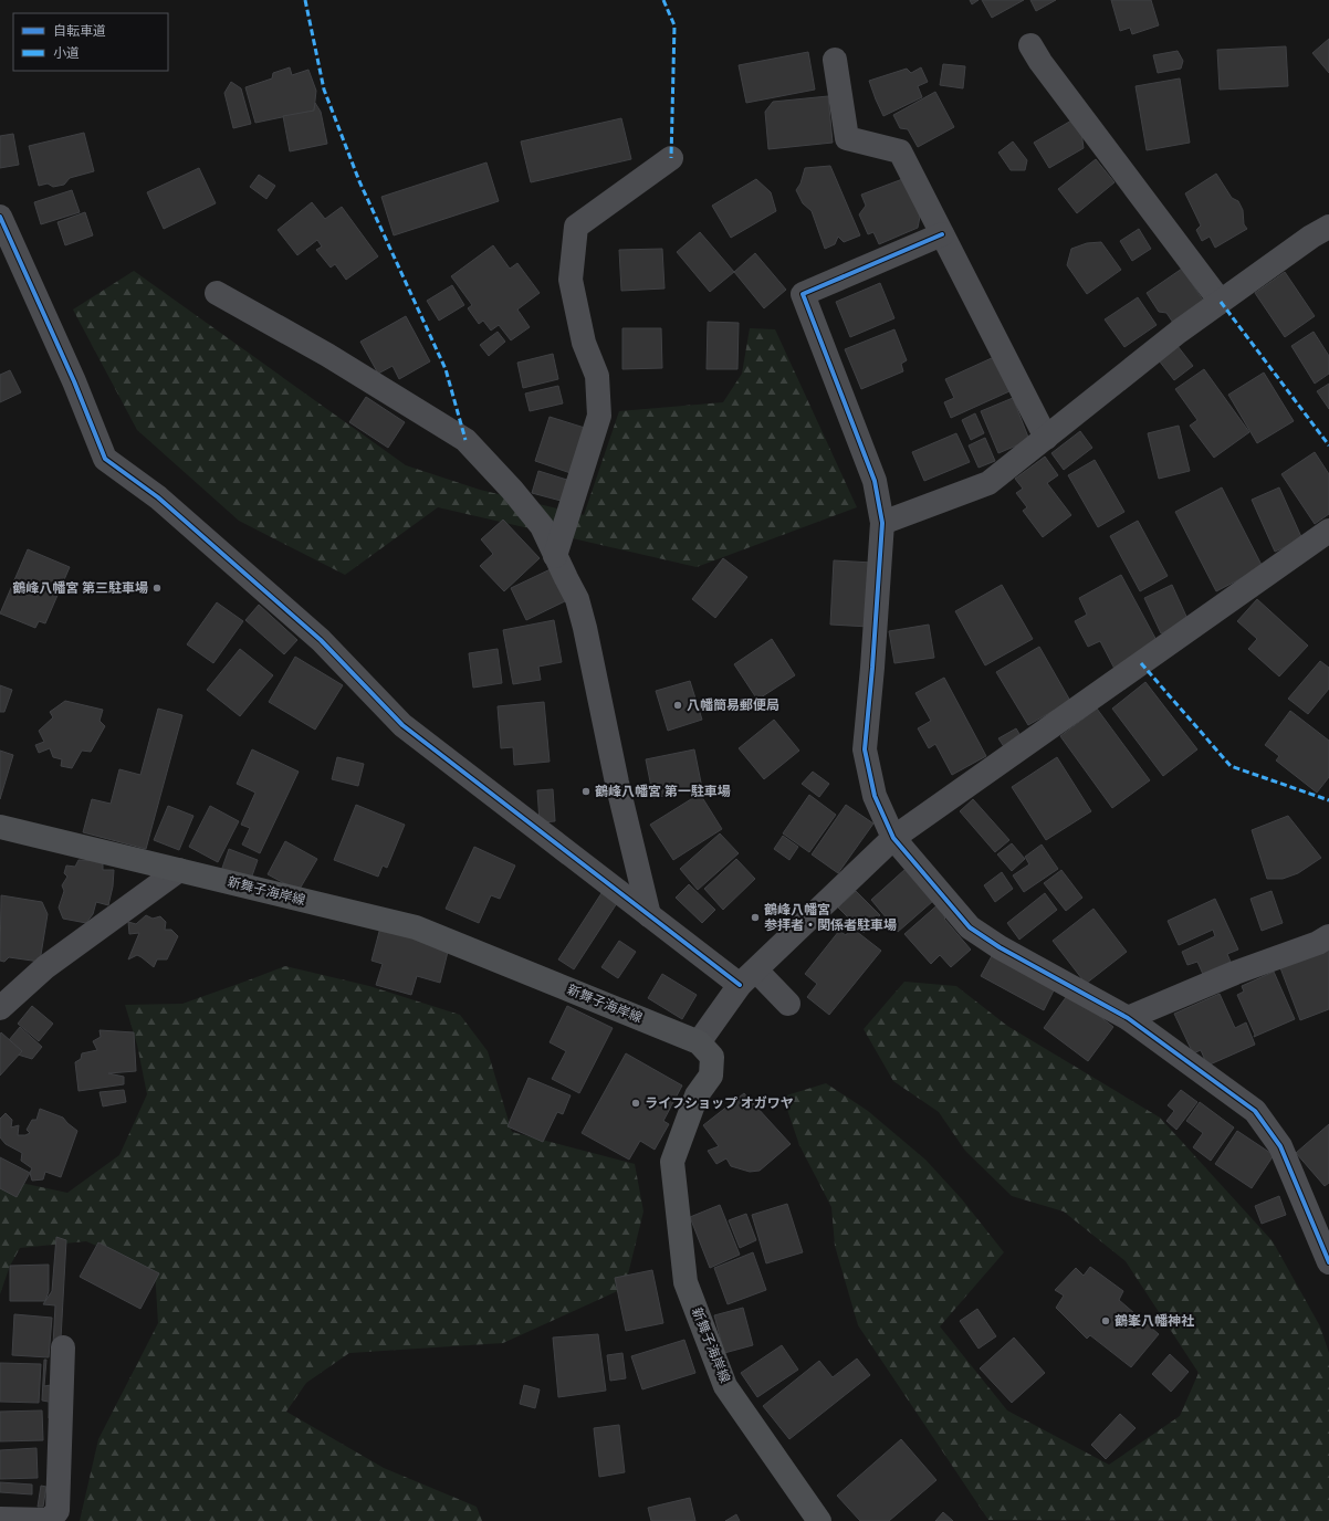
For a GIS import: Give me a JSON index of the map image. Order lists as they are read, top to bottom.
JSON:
{
  "streets": {
    "main road": ["新舞子海岸線"]
  },
  "places": [
    "鶴峰八幡宮 第三駐車場",
    "八幡簡易郵便局",
    "鶴峰八幡宮 第一駐車場",
    "鶴峰八幡宮 参拝者・関係者駐車場",
    "ライフショップ オガワヤ",
    "鶴峯八幡神社"
  ],
  "legend": ["自転車道", "小道"]
}
